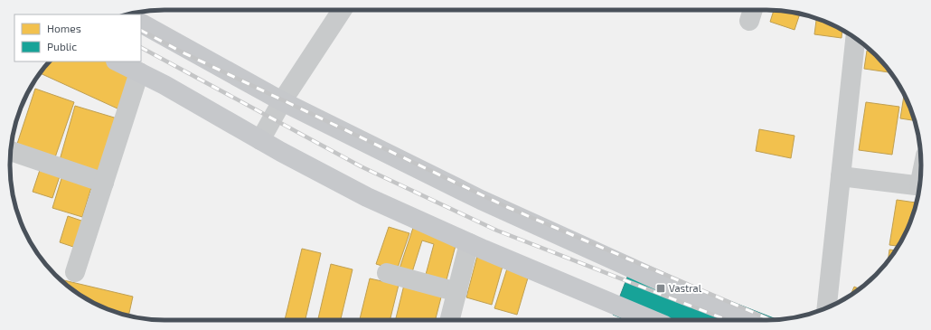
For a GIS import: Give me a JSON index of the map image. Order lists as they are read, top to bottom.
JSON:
{
  "places": {
    "transit": ["Vastral"]
  },
  "legend": ["Homes", "Public"]
}
